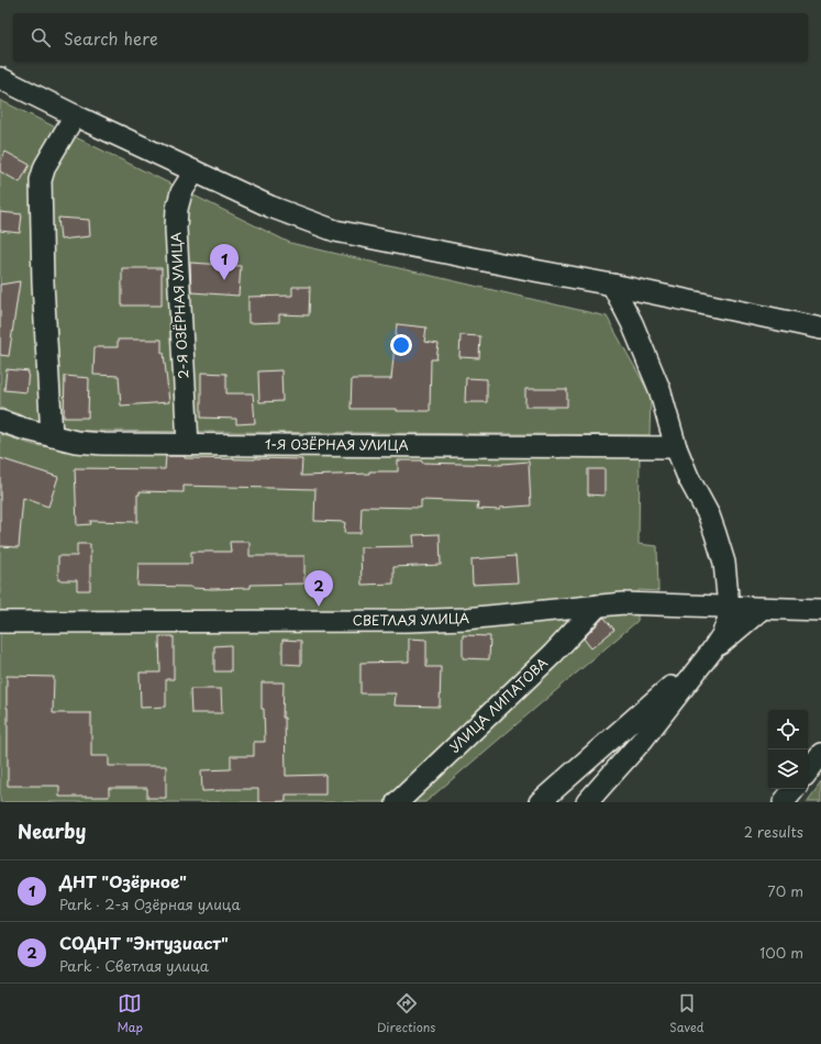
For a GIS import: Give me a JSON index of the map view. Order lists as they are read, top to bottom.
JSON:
{
  "streets": {
    "street": [
      "2-Я ОЗЁРНАЯ УЛИЦА",
      "1-Я ОЗЁРНАЯ УЛИЦА",
      "СВЕТЛАЯ УЛИЦА",
      "УЛИЦА ЛИПАТОВА"
    ]
  },
  "crossings": [
    ["2-Я ОЗЁРНАЯ УЛИЦА", "1-Я ОЗЁРНАЯ УЛИЦА"],
    ["СВЕТЛАЯ УЛИЦА", "УЛИЦА ЛИПАТОВА"]
  ],
  "page": {
    "search": "Search here",
    "pins": ["1", "2"],
    "heading": ["Nearby", "2 results"],
    "list": [
      {
        "mark": "1",
        "name": "ДНТ \"Озёрное\"",
        "note": "Park · 2-я Озёрная улица",
        "value": "70 m"
      },
      {
        "mark": "2",
        "name": "СОДНТ \"Энтузиаст\"",
        "note": "Park · Светлая улица",
        "value": "100 m"
      }
    ],
    "nav": ["Map", "Directions", "Saved"]
  }
}
